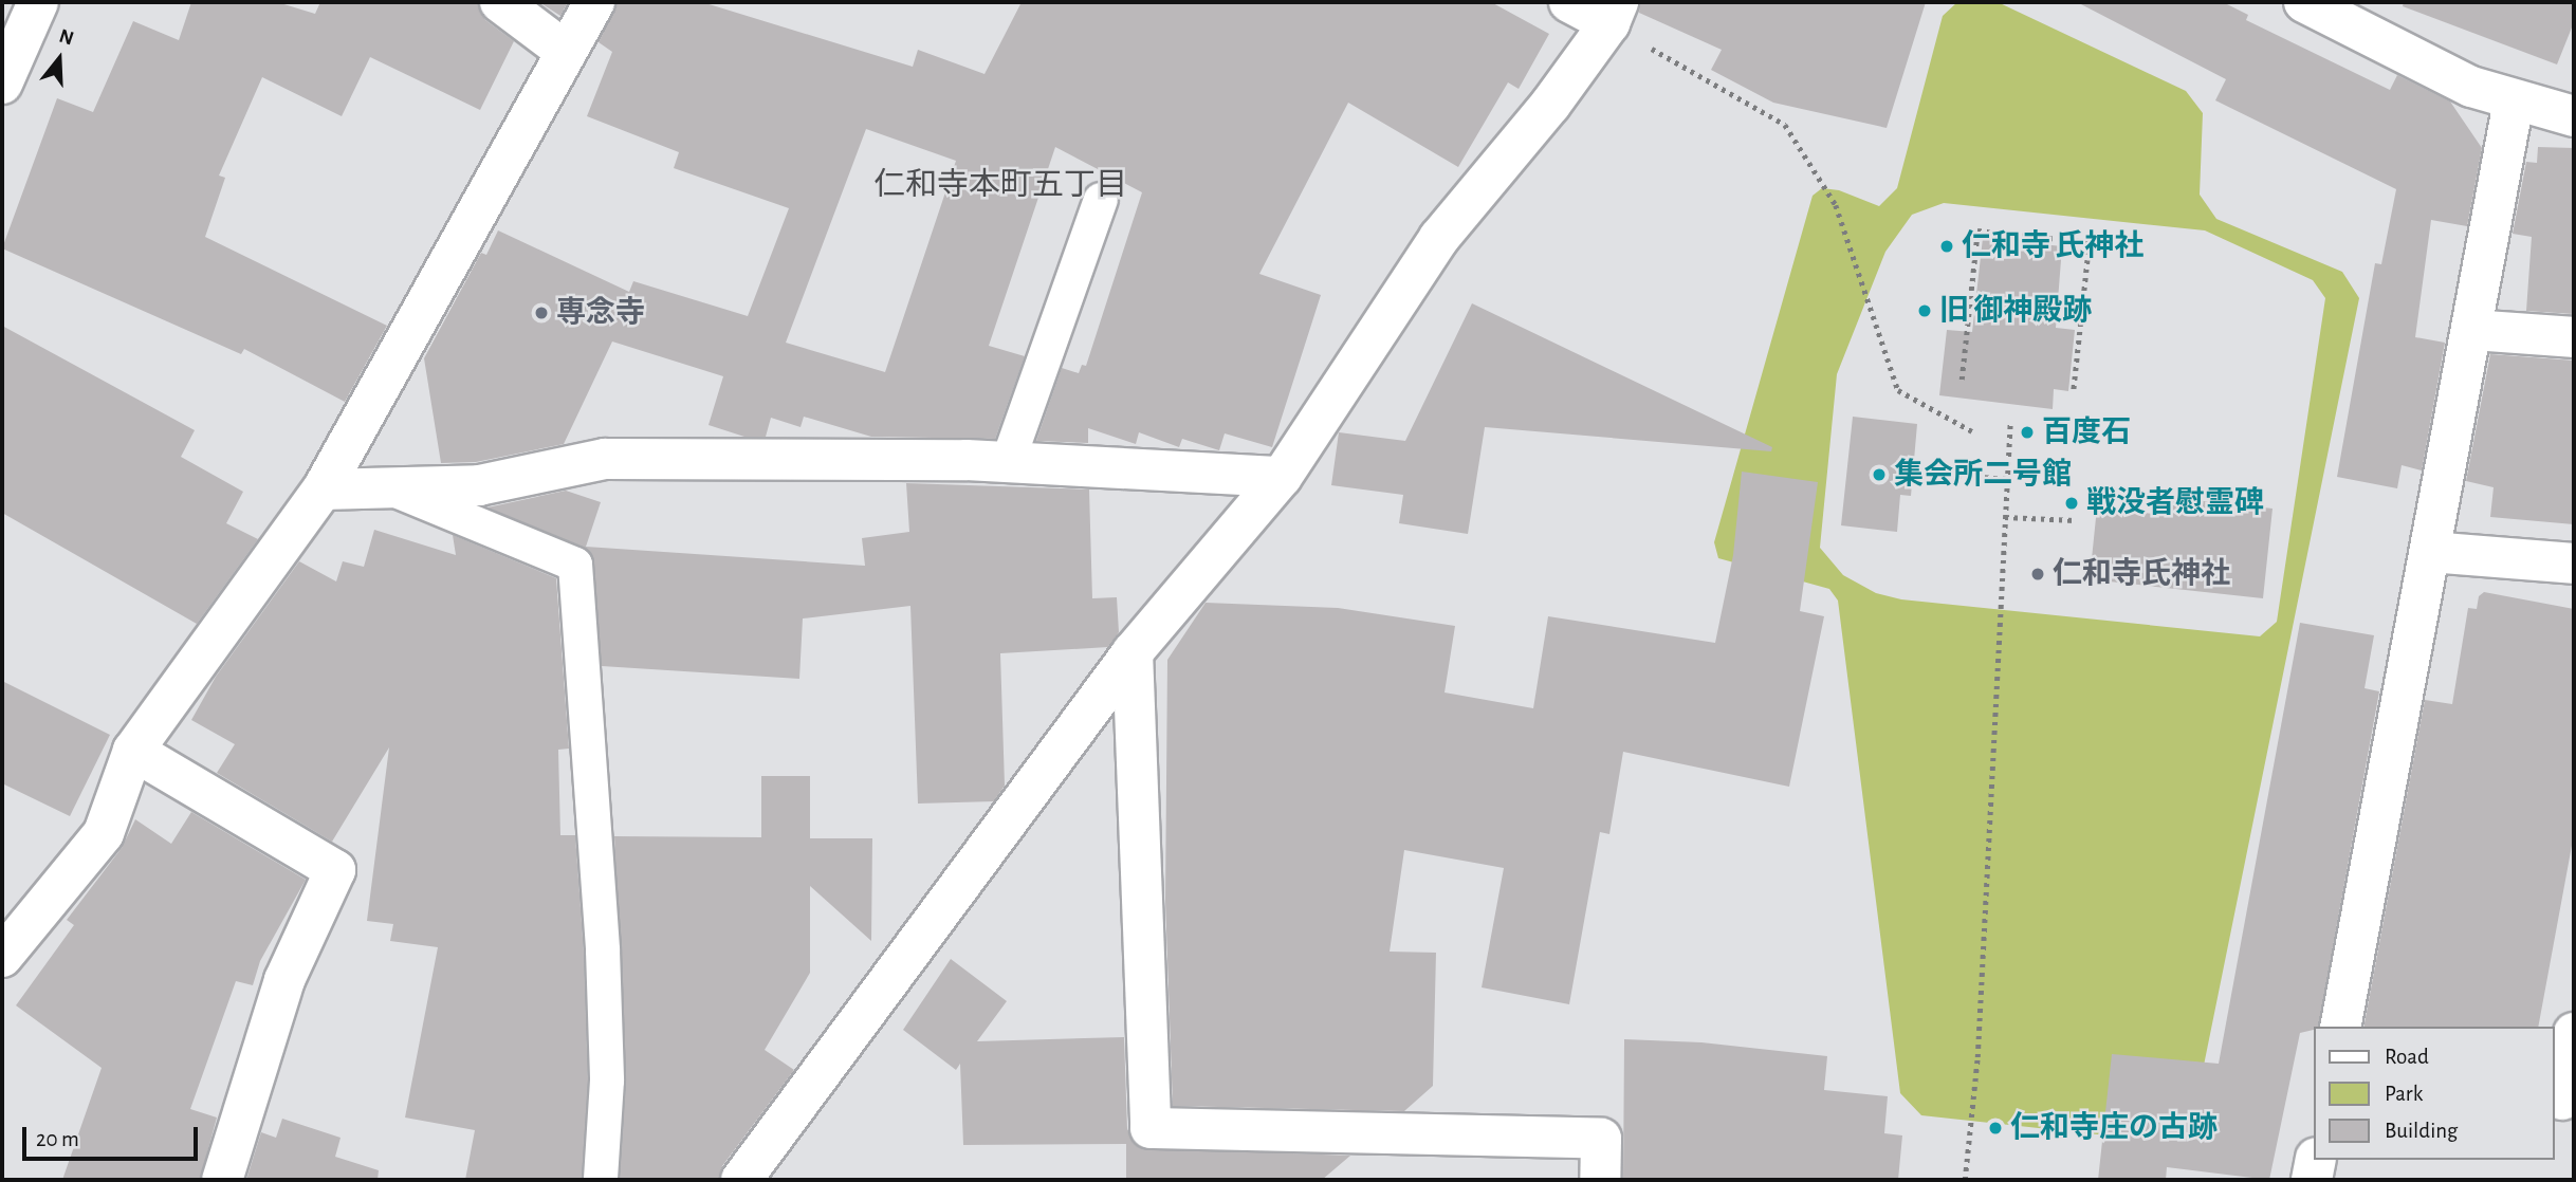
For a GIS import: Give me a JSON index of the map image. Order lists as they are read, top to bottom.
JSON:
{
  "districts": ["仁和寺本町五丁目"],
  "places": [
    "仁和寺 氏神社",
    "旧 御神殿跡",
    "専念寺",
    "百度石",
    "集会所二号館",
    "戦没者慰霊碑",
    "仁和寺氏神社",
    "仁和寺庄の古跡"
  ],
  "legend": ["Road", "Park", "Building"],
  "scale_bar": "20 m",
  "north": "top"
}
